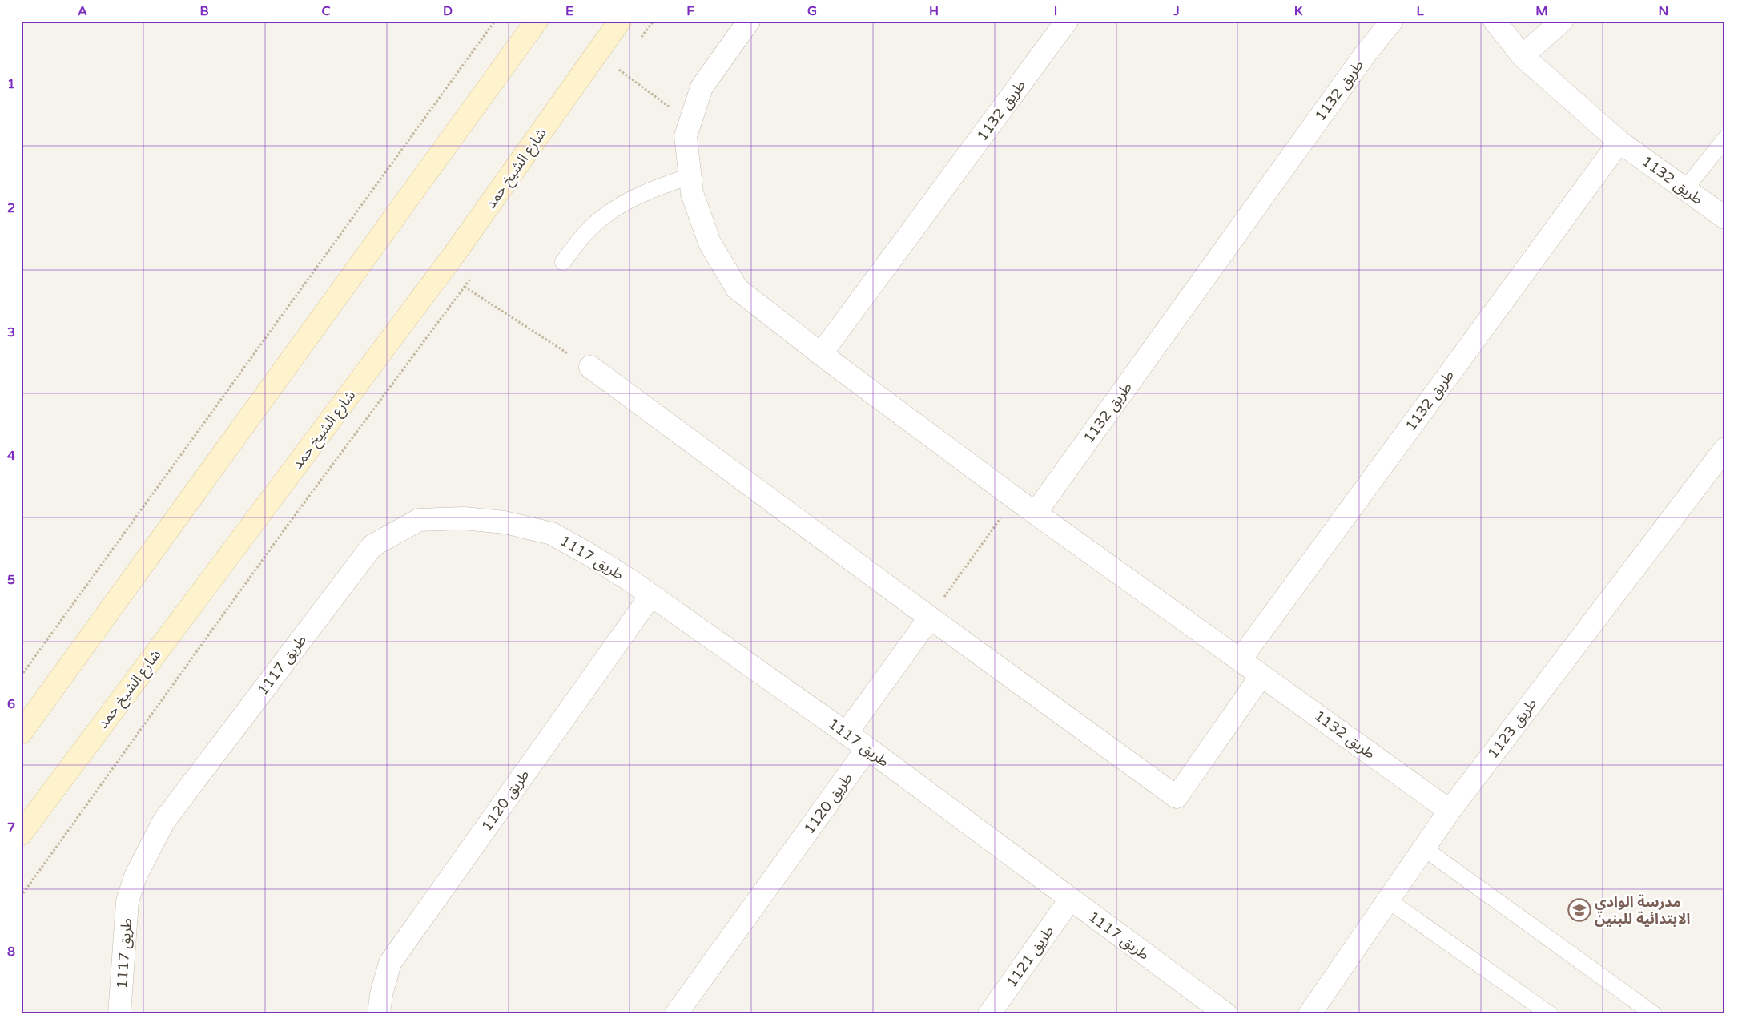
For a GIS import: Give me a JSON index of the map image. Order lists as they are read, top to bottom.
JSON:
{
  "streets": {
    "main road": ["شارع الشيخ حمد"],
    "street": [
      "طريق 1132",
      "طريق 1117",
      "طريق 1123",
      "طريق 1120",
      "طريق 1121"
    ]
  },
  "crossings": [
    ["طريق 1132", "طريق 1123"],
    ["طريق 1117", "طريق 1120"],
    ["طريق 1117", "طريق 1121"]
  ],
  "places": {
    "school or university": ["مدرسة الوادي الابتدائية للبنين"]
  },
  "grid": {
    "columns": [
      "A",
      "B",
      "C",
      "D",
      "E",
      "F",
      "G",
      "H",
      "I",
      "J",
      "K",
      "L",
      "M",
      "N"
    ],
    "rows": [
      "1",
      "2",
      "3",
      "4",
      "5",
      "6",
      "7",
      "8"
    ]
  }
}
